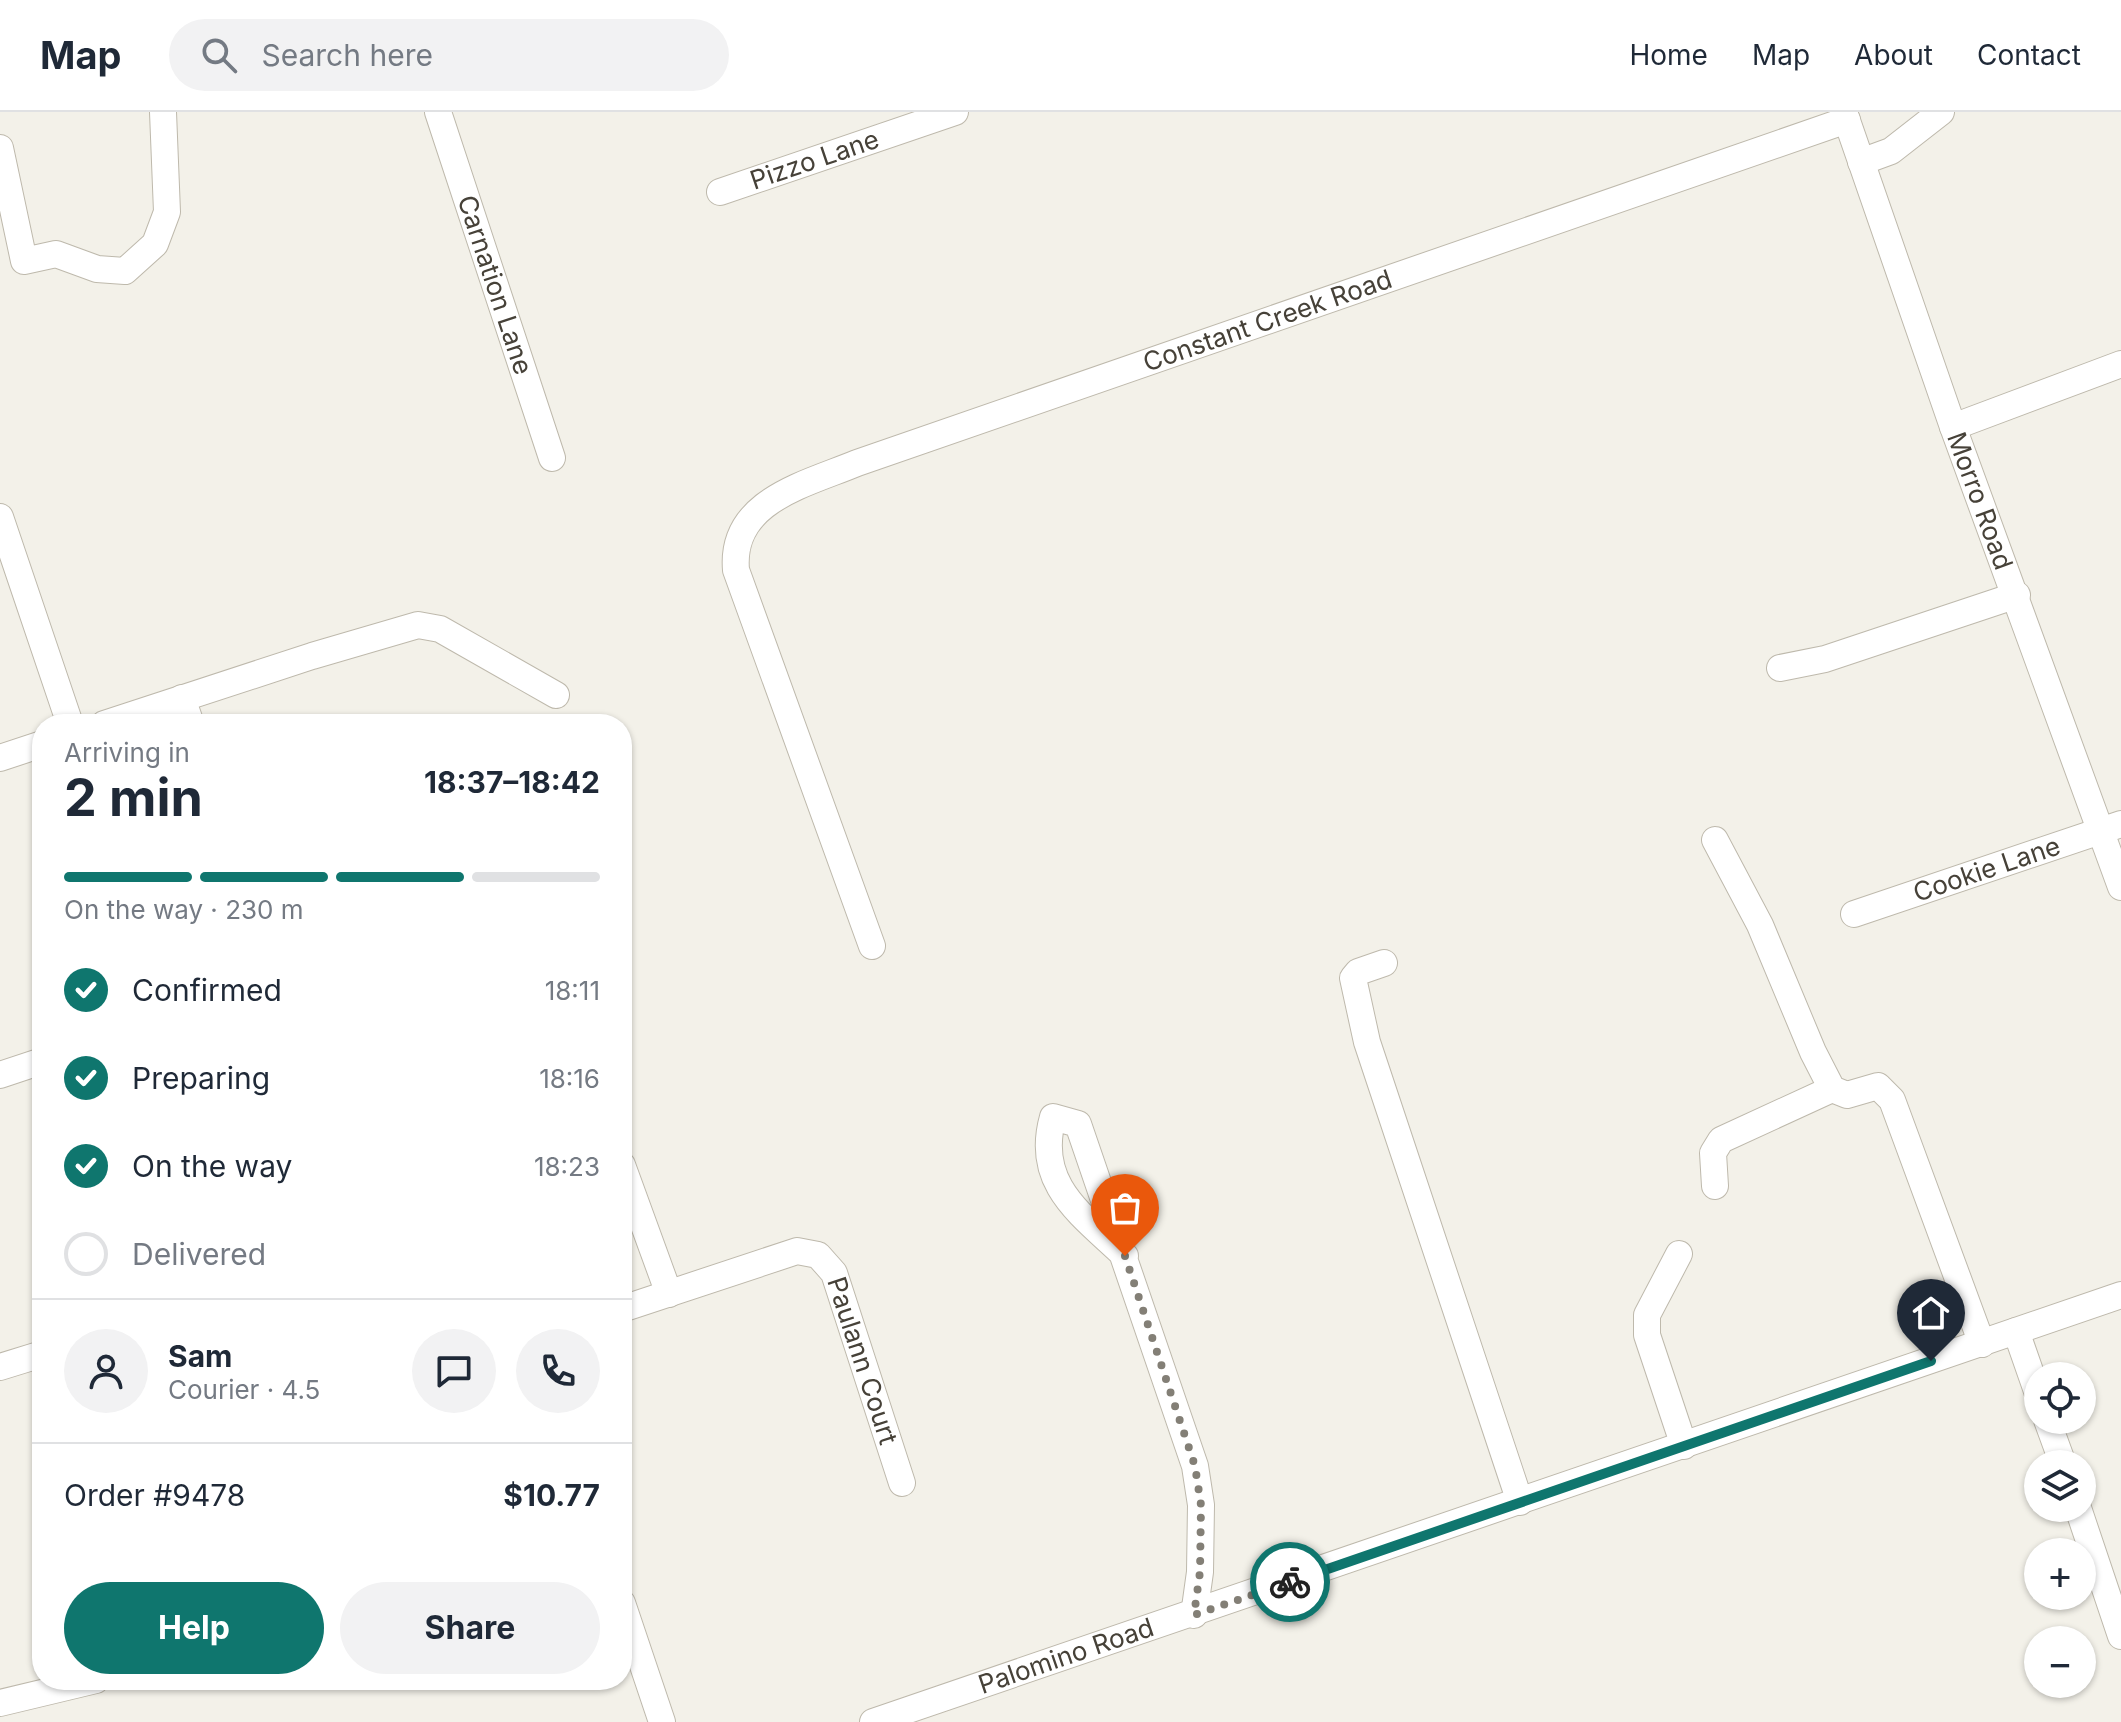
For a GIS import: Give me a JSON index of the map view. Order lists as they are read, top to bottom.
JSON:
{
  "streets": {
    "street": [
      "Pizzo Lane",
      "Carnation Lane",
      "Constant Creek Road",
      "Morro Road",
      "Cookie Lane",
      "Paulann Court",
      "Palomino Road"
    ]
  },
  "crossings": [
    ["Constant Creek Road", "Morro Road"],
    ["Morro Road", "Cookie Lane"]
  ],
  "page": {
    "header": "Map",
    "search": "Search here",
    "nav": [
      "Home",
      "Map",
      "About",
      "Contact"
    ],
    "heading": ["2 min", "Arriving in", "18:37–18:42"],
    "panel": [
      "Sam",
      "Courier · 4.5",
      "Order #9478",
      "$10.77"
    ],
    "bar": "On the way · 230 m",
    "list": [
      ["Confirmed", "18:11"],
      ["Preparing", "18:16"],
      ["On the way", "18:23"],
      "Delivered"
    ],
    "map_buttons": ["+", "−"],
    "buttons": ["Help", "Share"]
  }
}
